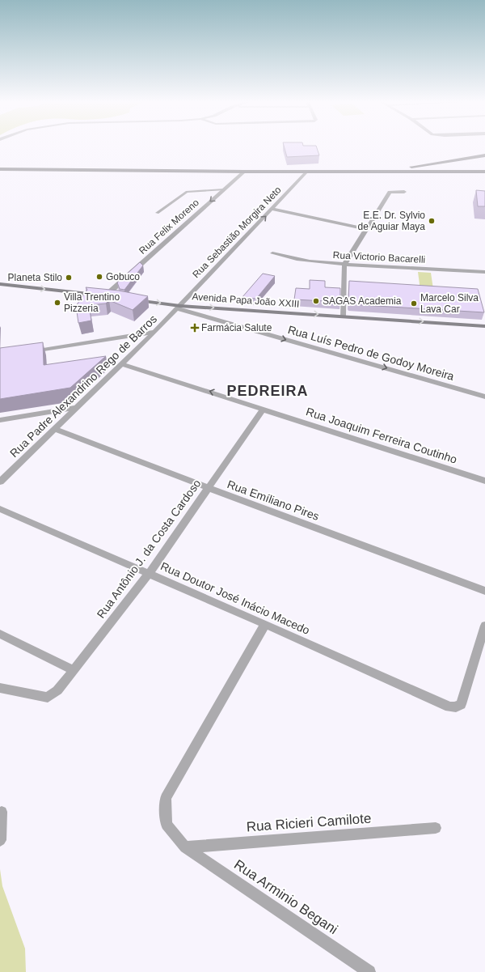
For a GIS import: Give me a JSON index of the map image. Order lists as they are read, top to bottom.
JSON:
{
  "streets": {
    "main road": ["Avenida Papa João XXIII"],
    "street": [
      "Rua Felix Moreno",
      "Rua Sebastião Morgira Neto",
      "Rua Victorio Bacarelli",
      "Rua Luís Pedro de Godoy Moreira",
      "Rua Padre Alexandrino Rego de Barros",
      "Rua Joaquim Ferreira Coutinho",
      "Rua Emíliano Pires",
      "Rua Antônio J. da Costa Cardoso",
      "Rua Doutor José Inácio Macedo",
      "Rua Ricieri Camilote",
      "Rua Arminio Begani"
    ]
  },
  "crossings": [
    ["Rua Sebastião Morgira Neto", "Avenida Papa João XXIII"],
    ["Rua Sebastião Morgira Neto", "Rua Luís Pedro de Godoy Moreira"],
    ["Rua Sebastião Morgira Neto", "Rua Padre Alexandrino Rego de Barros"],
    ["Avenida Papa João XXIII", "Rua Luís Pedro de Godoy Moreira"],
    ["Avenida Papa João XXIII", "Rua Padre Alexandrino Rego de Barros"],
    ["Rua Luís Pedro de Godoy Moreira", "Rua Padre Alexandrino Rego de Barros"],
    ["Rua Padre Alexandrino Rego de Barros", "Rua Joaquim Ferreira Coutinho"],
    ["Rua Padre Alexandrino Rego de Barros", "Rua Emíliano Pires"],
    ["Rua Joaquim Ferreira Coutinho", "Rua Antônio J. da Costa Cardoso"],
    ["Rua Emíliano Pires", "Rua Antônio J. da Costa Cardoso"],
    ["Rua Antônio J. da Costa Cardoso", "Rua Doutor José Inácio Macedo"],
    ["Rua Doutor José Inácio Macedo", "Rua Arminio Begani"],
    ["Rua Ricieri Camilote", "Rua Arminio Begani"]
  ],
  "one_way": [
    "Rua Felix Moreno",
    "Rua Sebastião Morgira Neto",
    "Avenida Papa João XXIII",
    "Rua Luís Pedro de Godoy Moreira",
    "Rua Joaquim Ferreira Coutinho"
  ],
  "districts": ["PEDREIRA"],
  "places": {
    "other": [
      "E.E. Dr. Sylvio de Aguiar Maya",
      "Gobuco",
      "Planeta Stilo",
      "SAGAS Academia",
      "Villa Trentino Pizzeria",
      "Marcelo Silva Lava Car"
    ],
    "health": ["Farmácia Salute"]
  }
}
